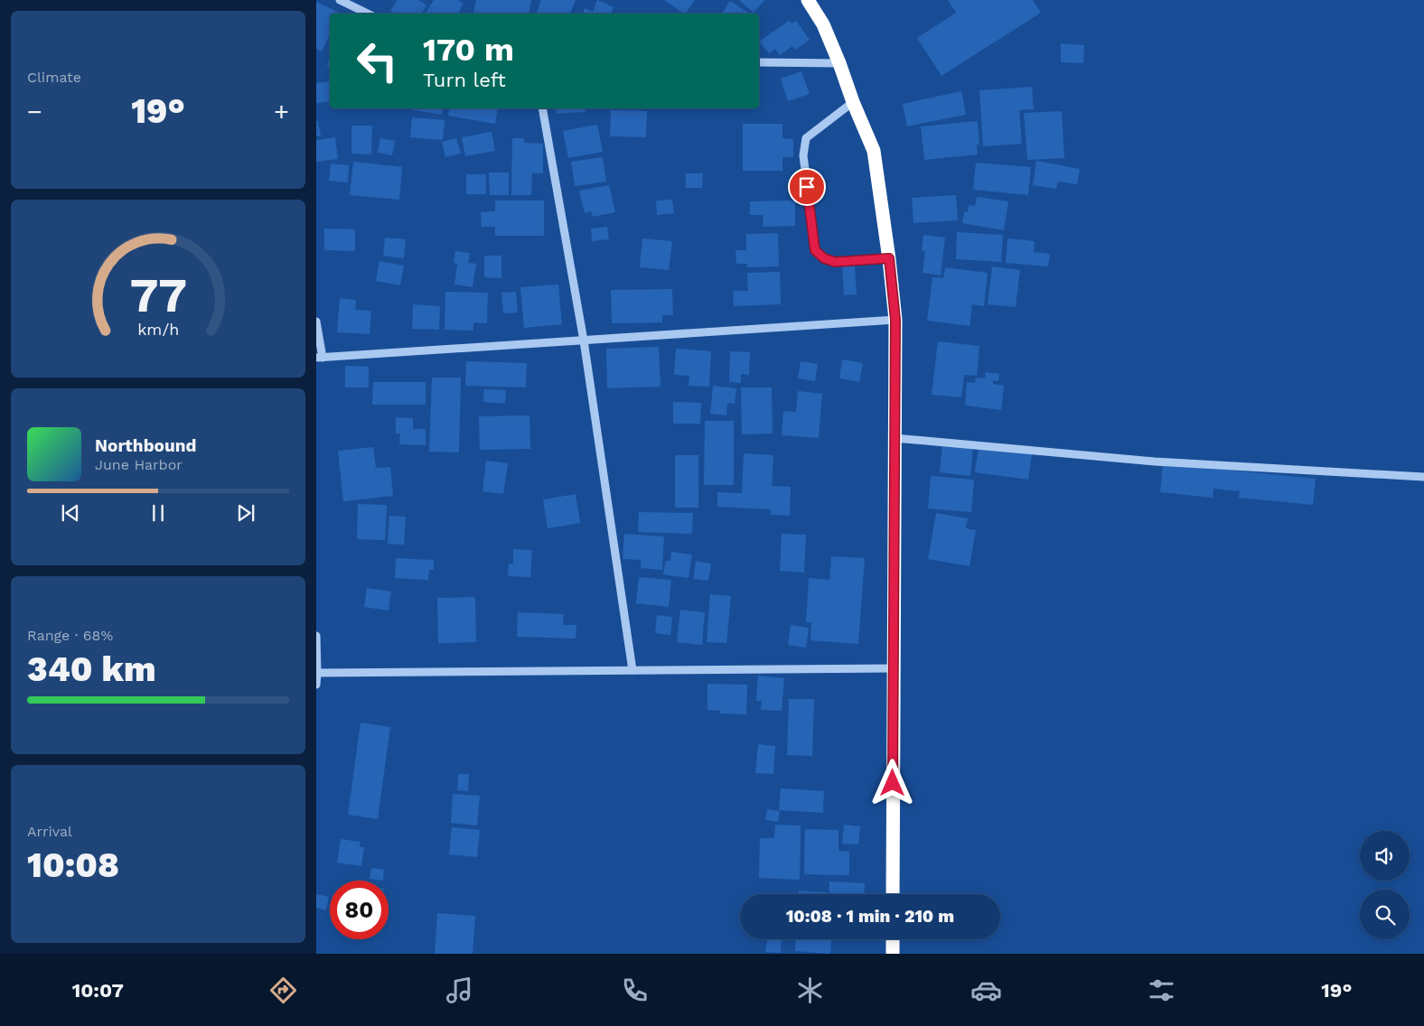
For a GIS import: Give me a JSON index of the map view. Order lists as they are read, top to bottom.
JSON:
{
  "page": {
    "tile": [
      "Climate",
      ["Range · 68%", "340 km"],
      ["Arrival", "10:08"]
    ],
    "turn": ["170 m", "Turn left"],
    "heat": ["−", "19°", "+"],
    "song": ["Northbound", "June Harbor"],
    "limit": "80",
    "trip": "10:08 · 1 min · 210 m",
    "tabs": ["10:07", "19°"],
    "gauge": ["77", "km/h"]
  }
}
